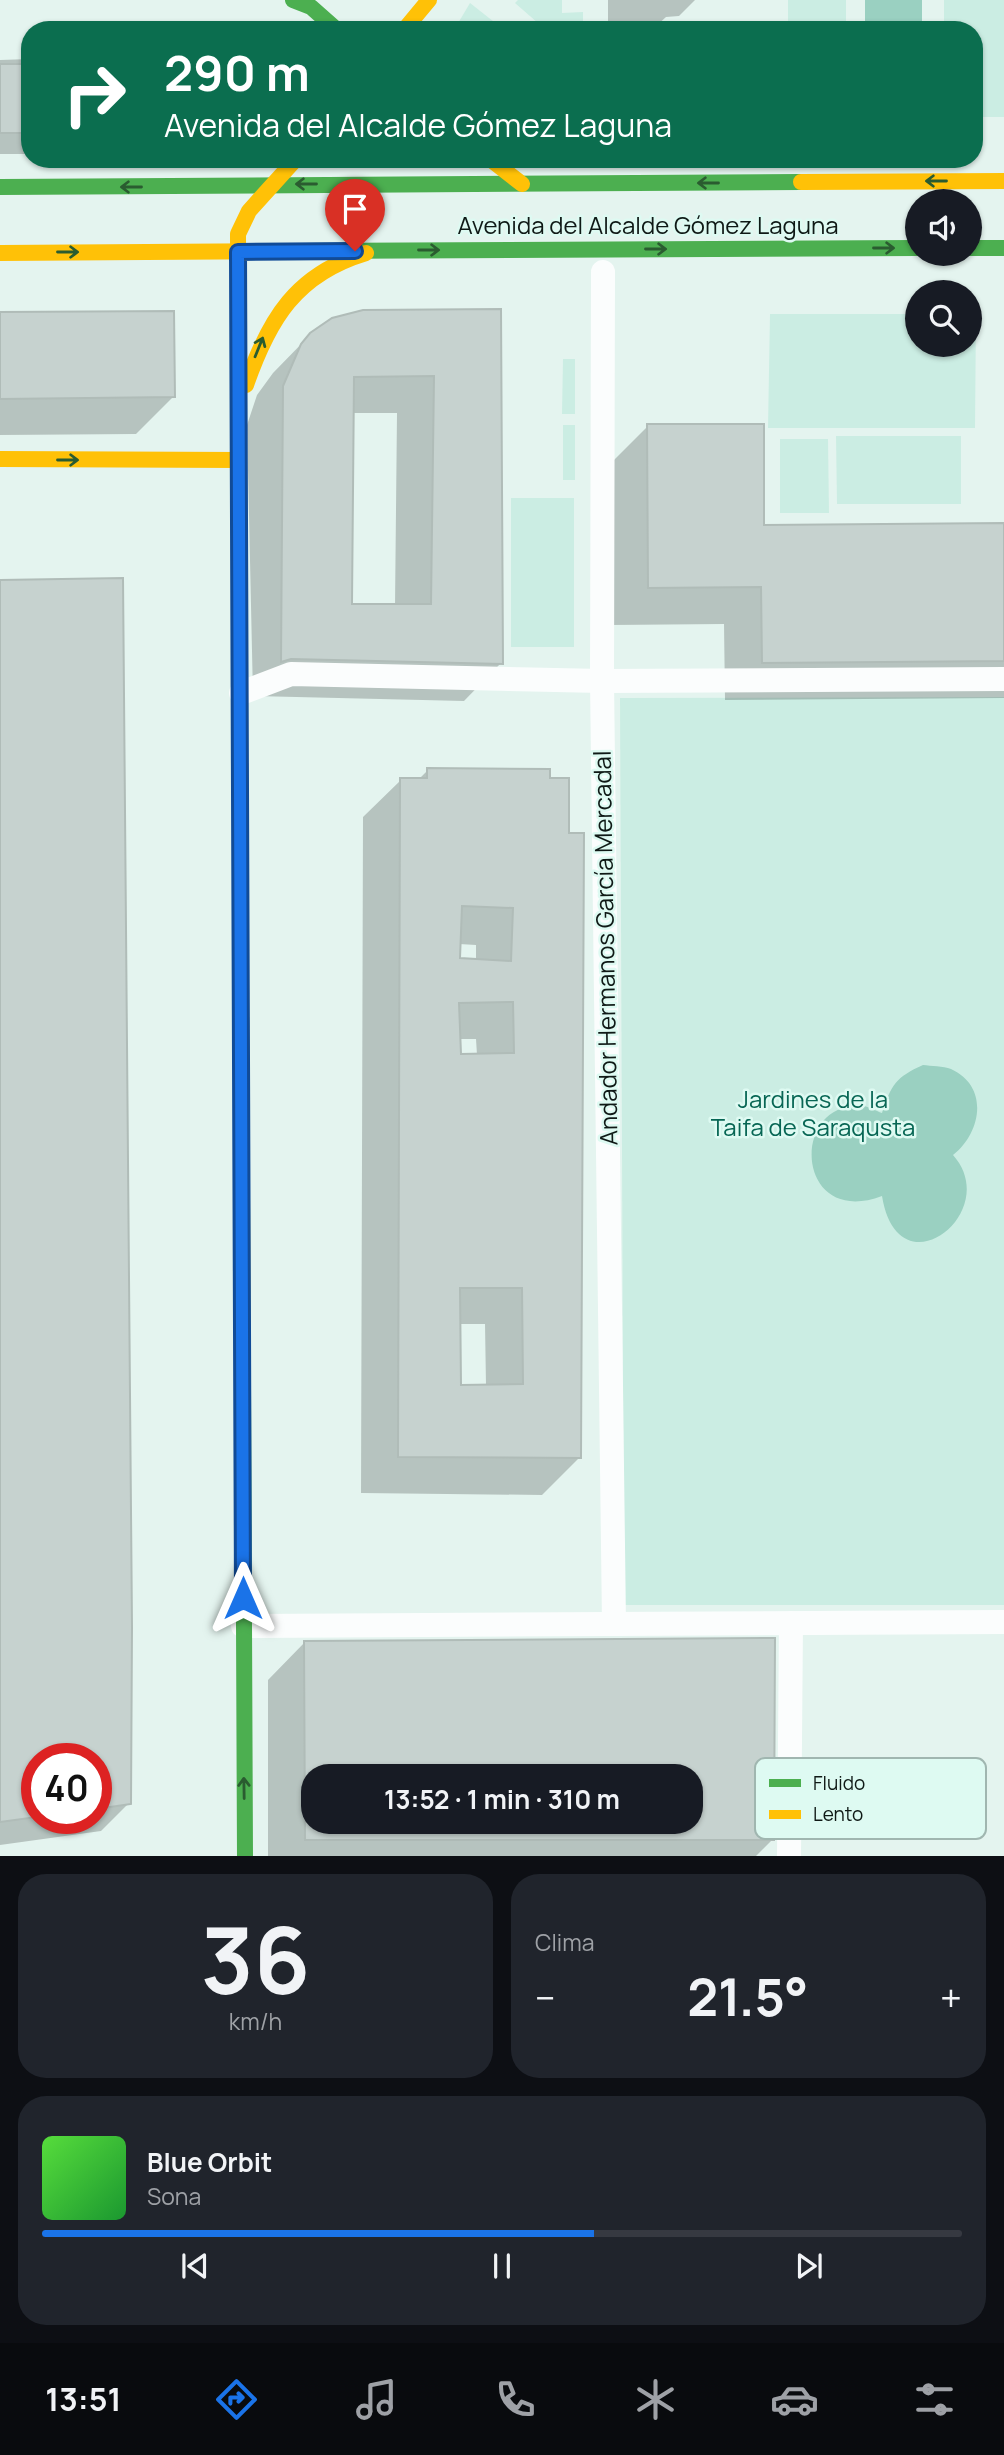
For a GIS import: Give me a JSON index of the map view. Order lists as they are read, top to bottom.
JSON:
{
  "streets": {
    "street": ["Avenida del Alcalde Gómez Laguna", "Andador Hermanos García Mercadal"]
  },
  "parks": ["Jardines de la Taifa de Saraqusta"],
  "legend": ["Fluido", "Lento"],
  "page": {
    "turn": ["290 m", "Avenida del Alcalde Gómez Laguna"],
    "limit": "40",
    "trip": "13:52 · 1 min · 310 m",
    "tile": [
      ["36", "km/h"],
      "Clima"
    ],
    "heat": ["−", "21.5°", "+"],
    "song": ["Blue Orbit", "Sona"],
    "tabs": "13:51"
  }
}
